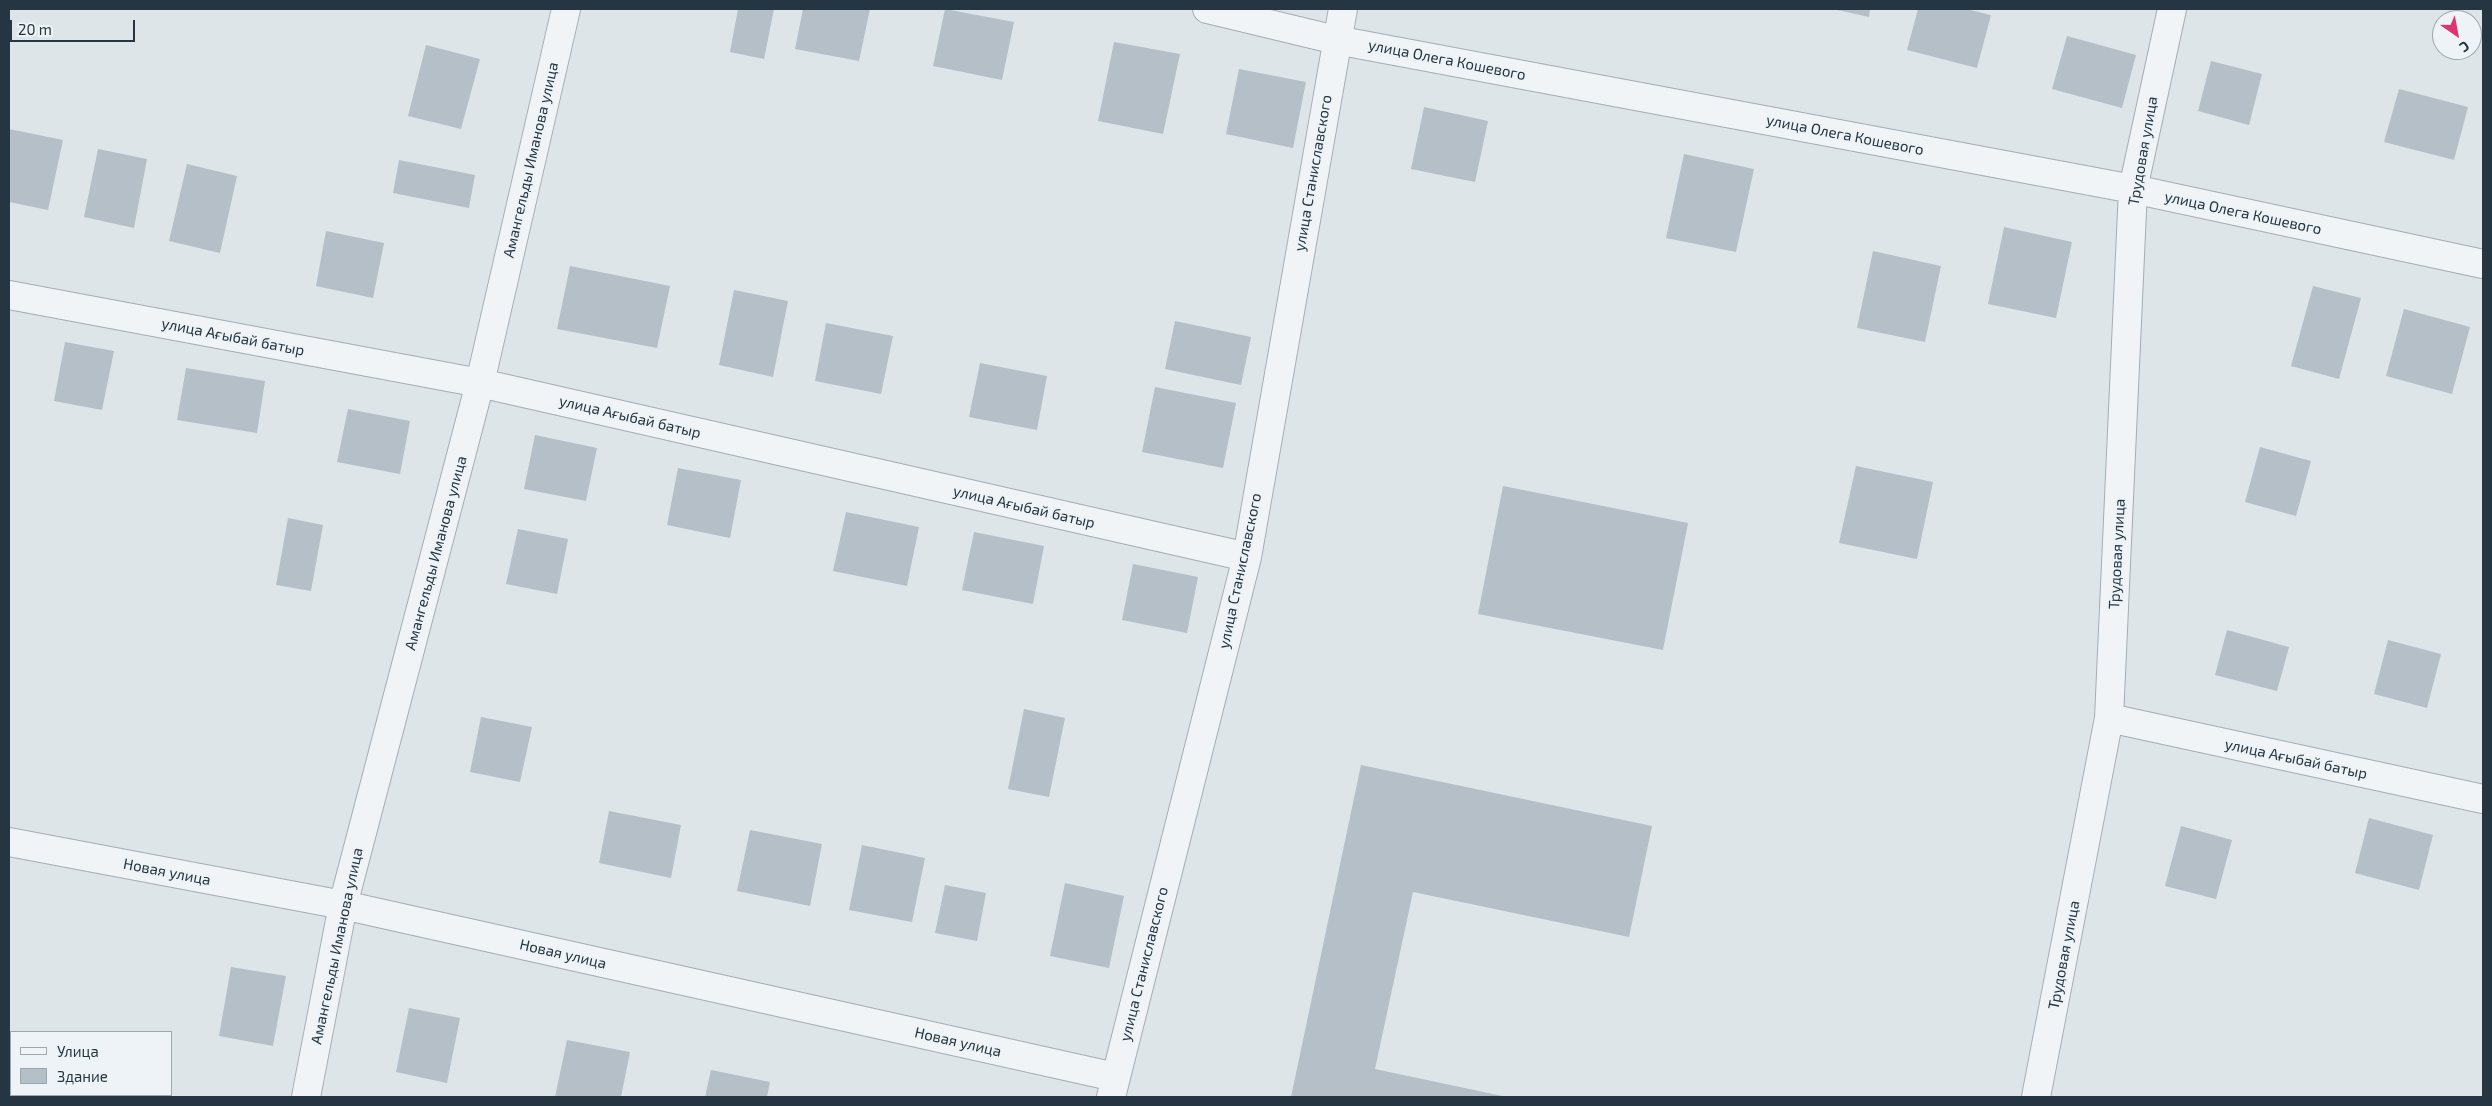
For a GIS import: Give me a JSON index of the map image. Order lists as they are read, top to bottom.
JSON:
{
  "streets": {
    "street": [
      "улица Олега Кошевого",
      "Трудовая улица",
      "Амангельды Иманова улица",
      "улица Станиславского",
      "улица Ағыбай батыр",
      "Новая улица"
    ]
  },
  "crossings": [
    ["улица Олега Кошевого", "Трудовая улица"],
    ["улица Олега Кошевого", "улица Станиславского"],
    ["Трудовая улица", "улица Ағыбай батыр"],
    ["Амангельды Иманова улица", "улица Ағыбай батыр"],
    ["Амангельды Иманова улица", "Новая улица"],
    ["улица Станиславского", "улица Ағыбай батыр"],
    ["улица Станиславского", "Новая улица"]
  ],
  "legend": ["Улица", "Здание"],
  "scale_bar": "20 m",
  "north": "bottom right"
}
